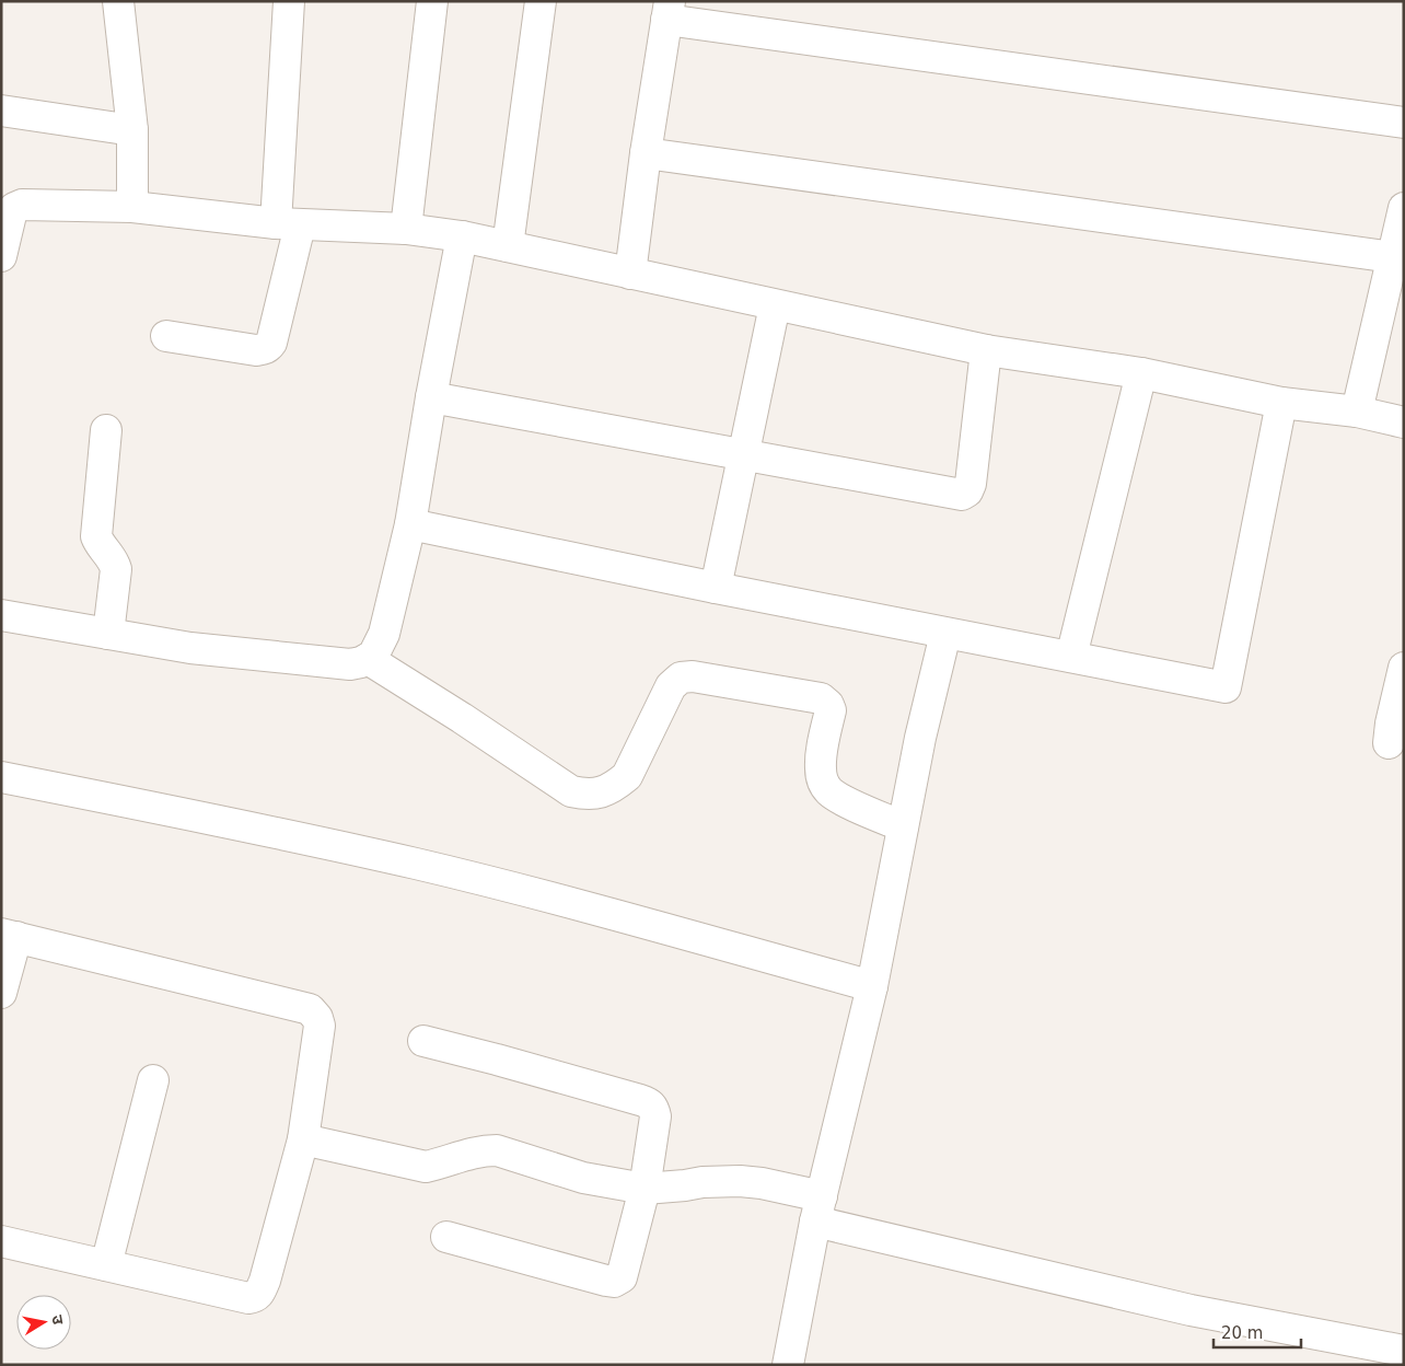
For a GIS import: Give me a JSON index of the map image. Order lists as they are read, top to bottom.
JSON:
{
  "scale_bar": "20 m",
  "north": "right"
}
